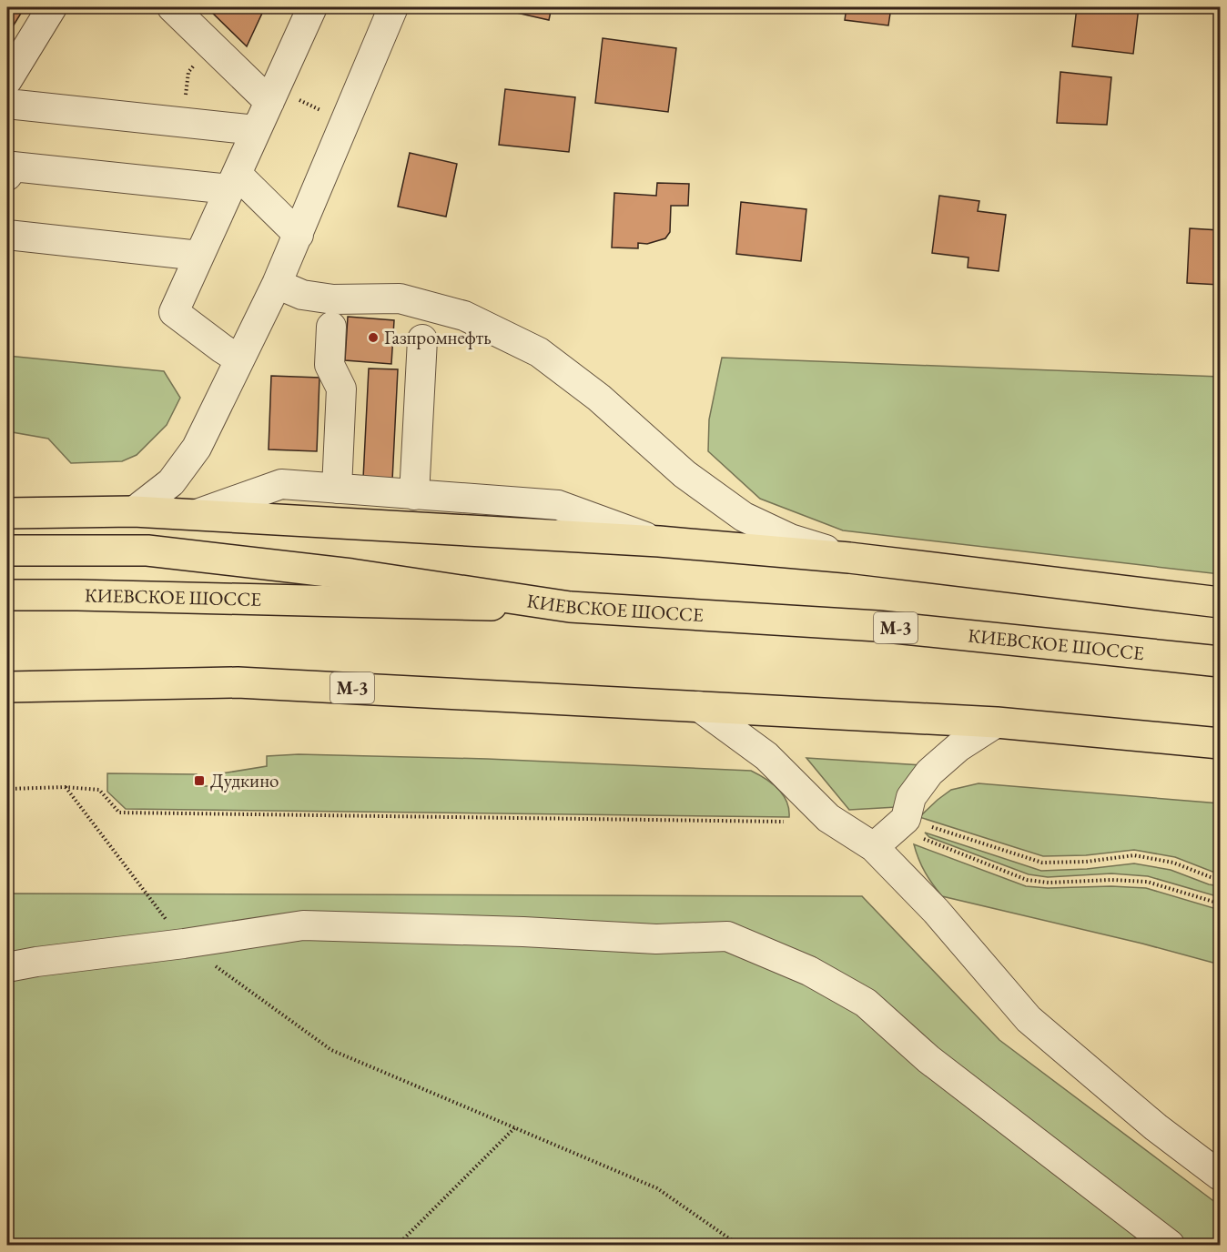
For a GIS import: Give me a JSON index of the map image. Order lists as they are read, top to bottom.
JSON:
{
  "streets": {
    "main road": ["КИЕВСКОЕ ШОССЕ", "М-3"]
  },
  "places": {
    "other": ["Газпромнефть"],
    "transit": ["Дудкино"]
  }
}
